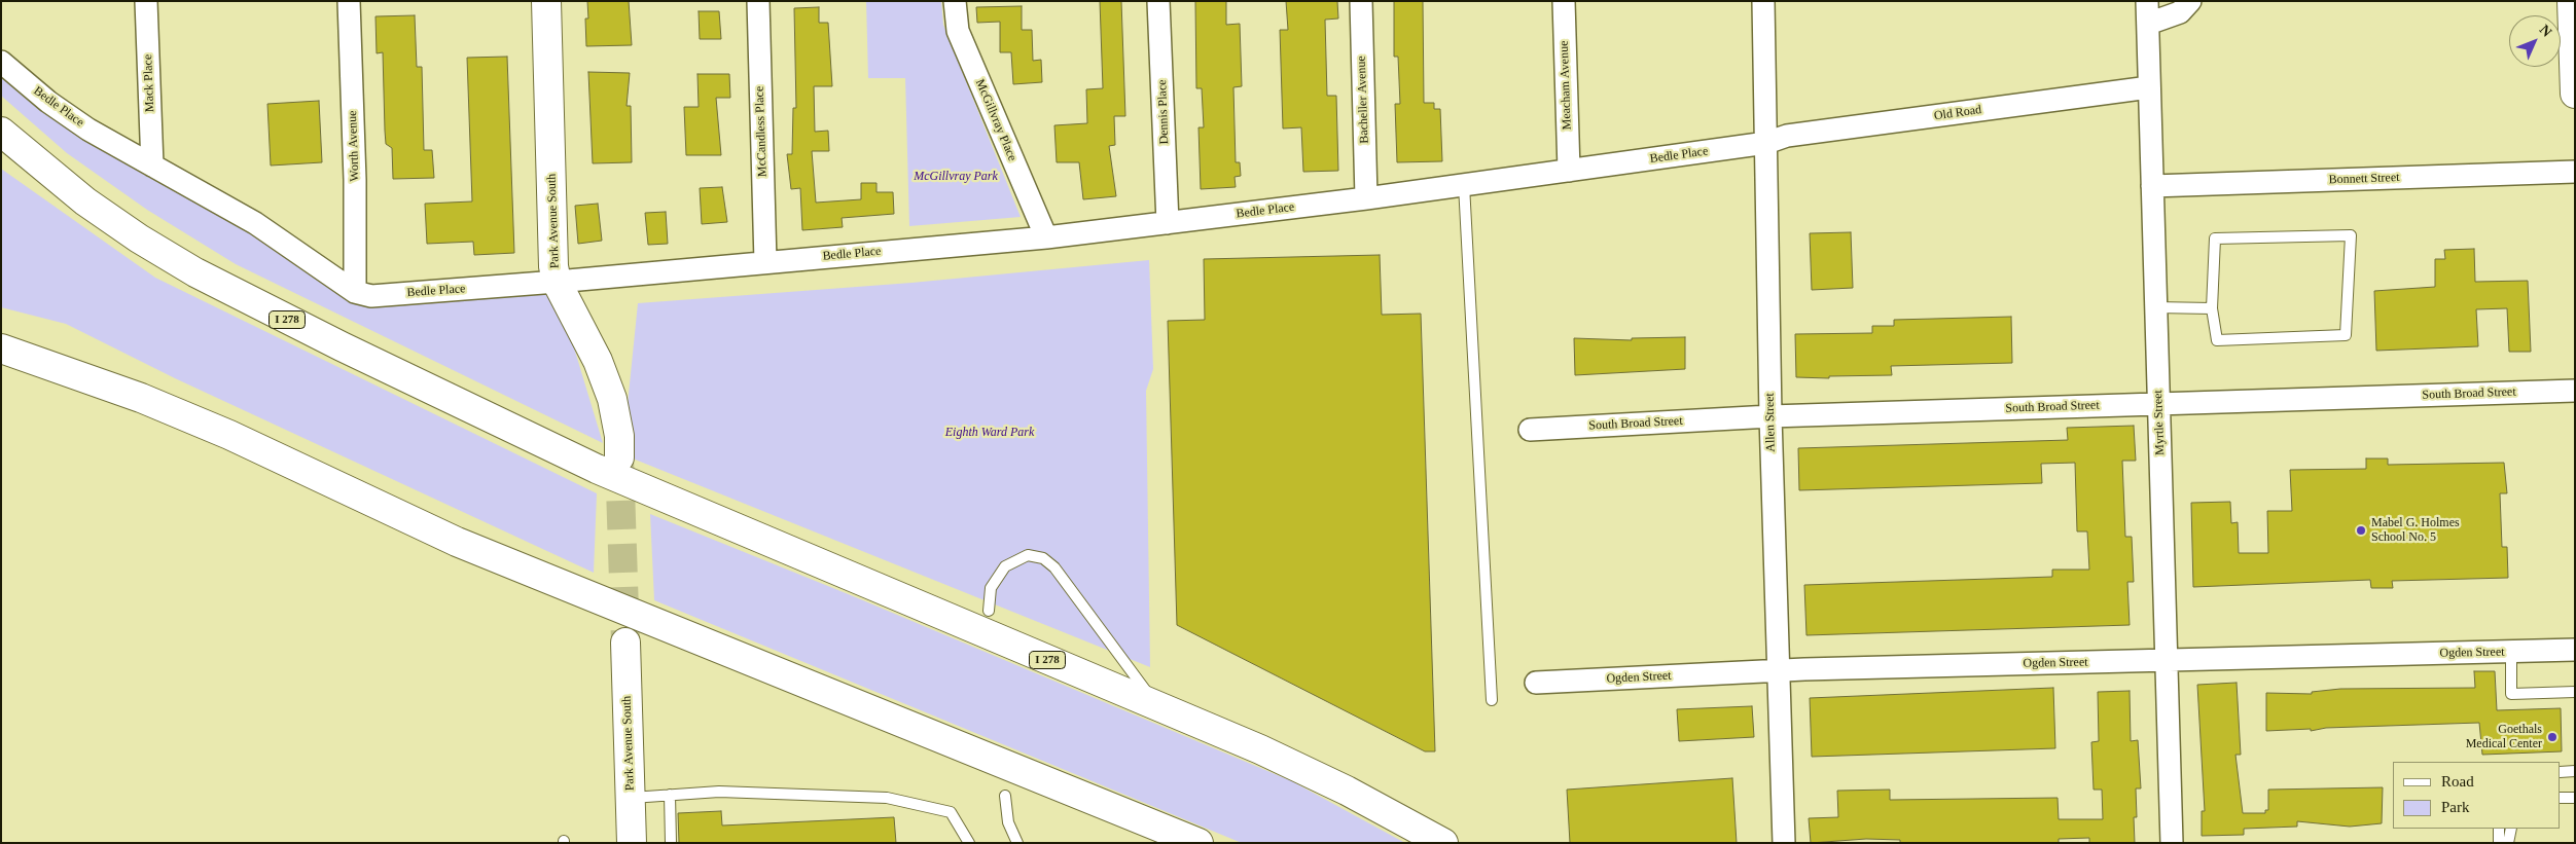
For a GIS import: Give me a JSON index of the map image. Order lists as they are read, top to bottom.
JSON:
{
  "streets": {
    "main road": ["Park Avenue South", "I 278"],
    "street": [
      "Mack Place",
      "Meacham Avenue",
      "Bacheller Avenue",
      "Bedle Place",
      "Dennis Place",
      "Old Road",
      "McGillvray Place",
      "McCandless Place",
      "Worth Avenue",
      "Bonnett Street",
      "South Broad Street",
      "Allen Street",
      "Myrtle Street",
      "Ogden Street"
    ]
  },
  "crossings": [
    ["Mack Place", "Bedle Place"],
    ["Meacham Avenue", "Bedle Place"],
    ["Bacheller Avenue", "Bedle Place"],
    ["Bedle Place", "Dennis Place"],
    ["Bedle Place", "Old Road"],
    ["Bedle Place", "McGillvray Place"],
    ["Bedle Place", "McCandless Place"],
    ["Bedle Place", "Worth Avenue"],
    ["Bedle Place", "Park Avenue South"],
    ["Bedle Place", "Allen Street"],
    ["Old Road", "Allen Street"],
    ["Old Road", "Myrtle Street"],
    ["Bonnett Street", "Myrtle Street"],
    ["South Broad Street", "Allen Street"],
    ["South Broad Street", "Myrtle Street"],
    ["Allen Street", "Ogden Street"],
    ["Myrtle Street", "Ogden Street"]
  ],
  "parks": ["McGillvray Park", "Eighth Ward Park"],
  "places": ["Mabel G. Holmes School No. 5", "Goethals Medical Center"],
  "legend": ["Road", "Park"],
  "north": "top right"
}
